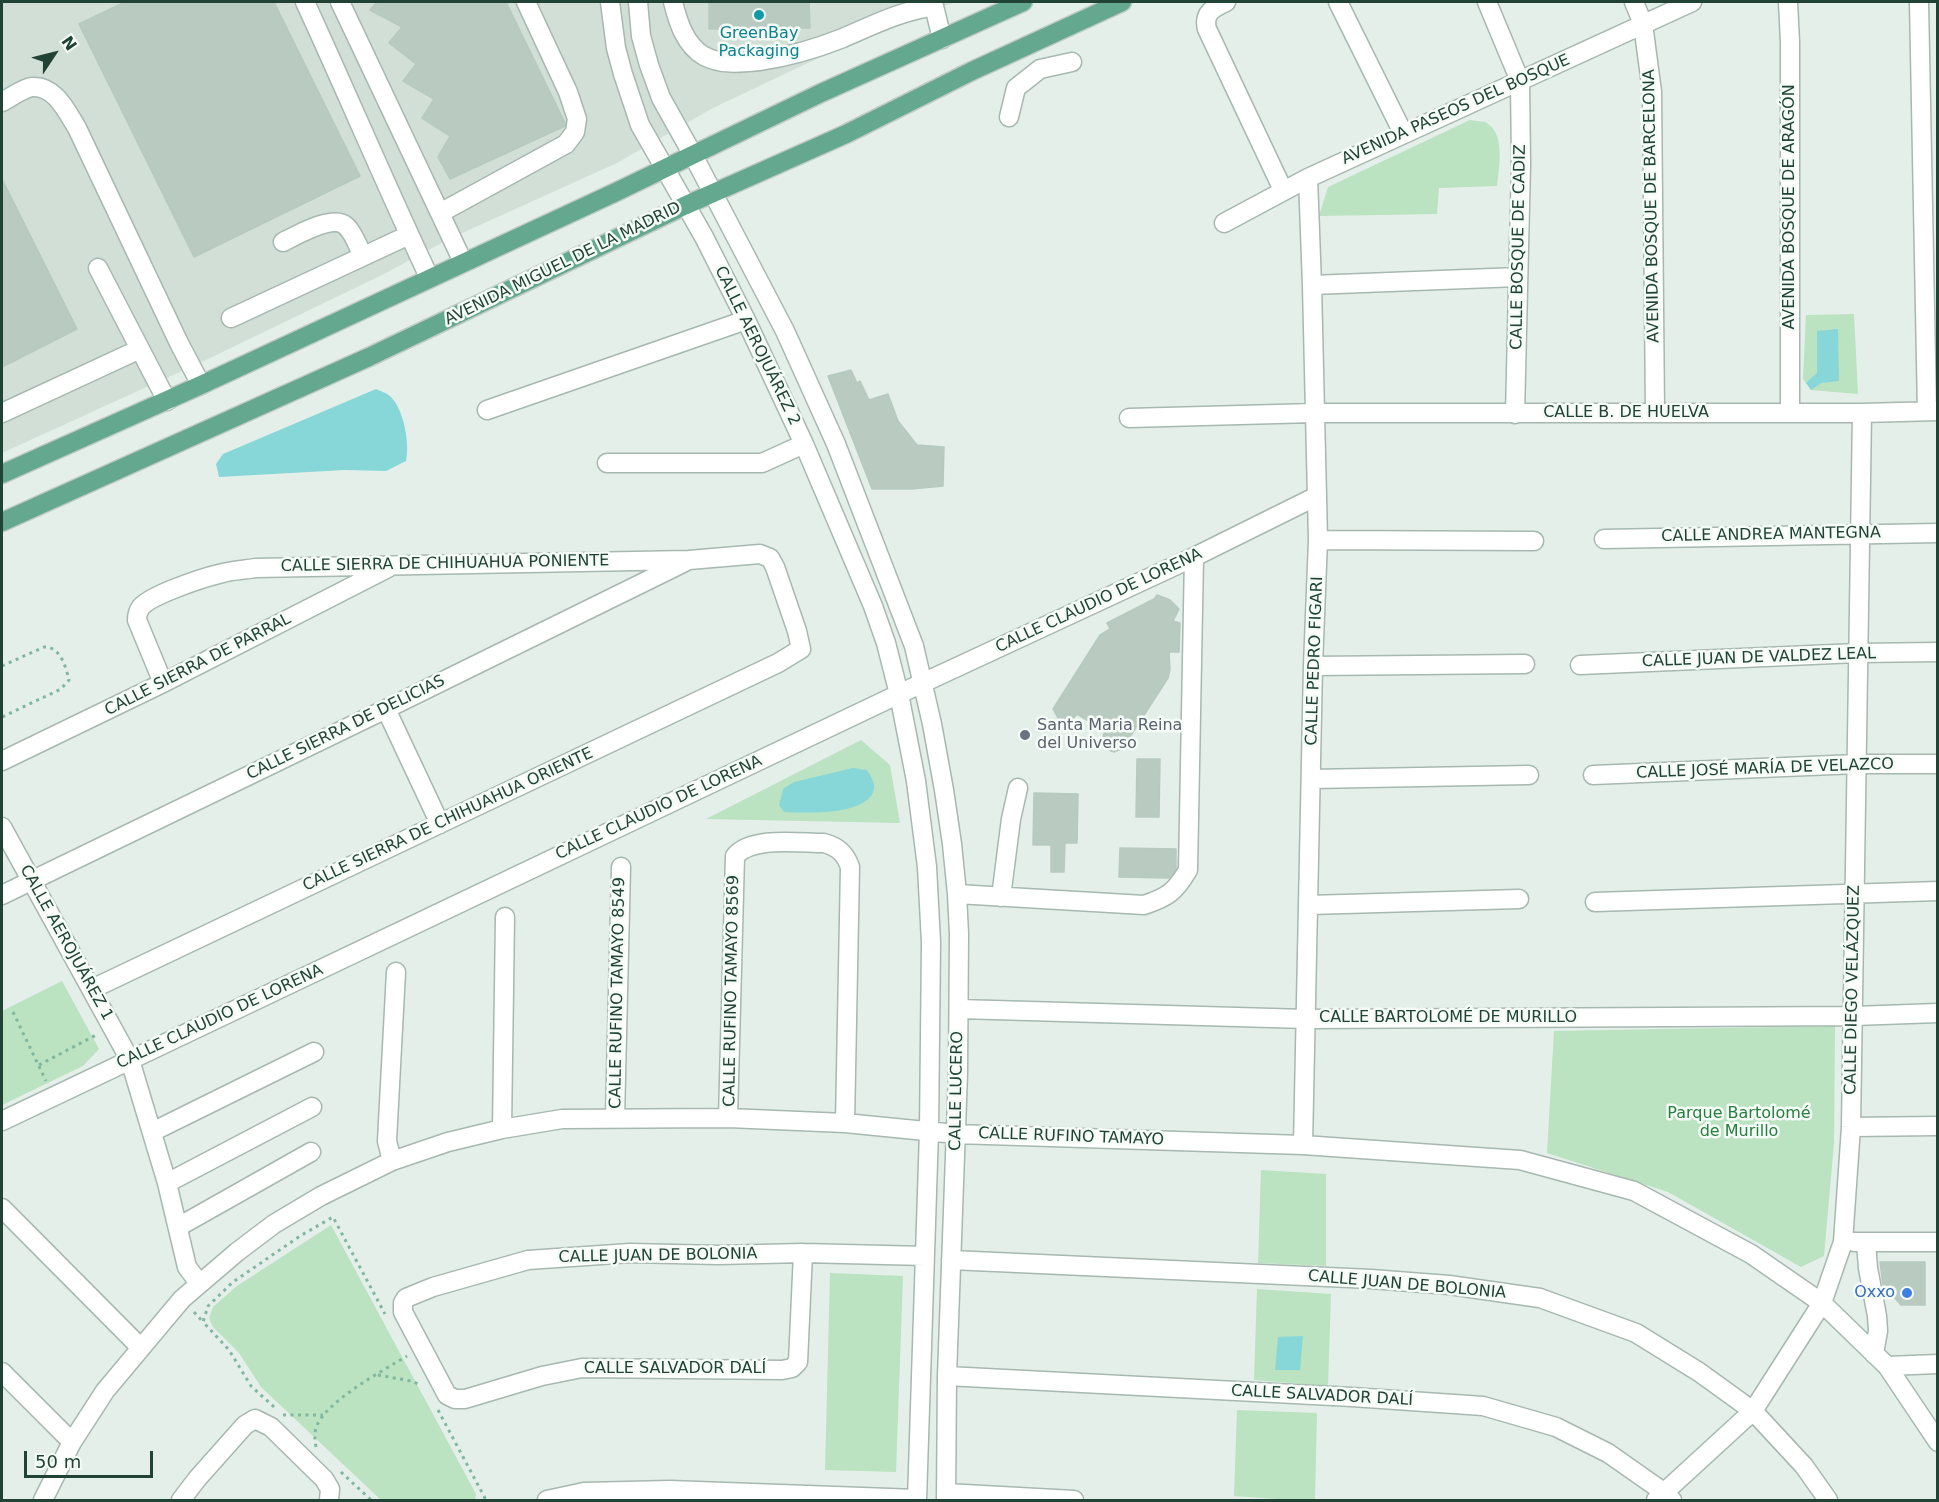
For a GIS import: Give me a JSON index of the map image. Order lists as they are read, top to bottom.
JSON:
{
  "streets": {
    "main road": ["AVENIDA MIGUEL DE LA MADRID"],
    "street": [
      "AVENIDA PASEOS DEL BOSQUE",
      "AVENIDA BOSQUE DE BARCELONA",
      "AVENIDA BOSQUE DE ARAGÓN",
      "CALLE BOSQUE DE CADIZ",
      "CALLE AEROJUÁREZ 2",
      "CALLE B. DE HUELVA",
      "CALLE ANDREA MANTEGNA",
      "CALLE SIERRA DE CHIHUAHUA PONIENTE",
      "CALLE CLAUDIO DE LORENA",
      "CALLE JUAN DE VALDEZ LEAL",
      "CALLE PEDRO FIGARI",
      "CALLE SIERRA DE PARRAL",
      "CALLE SIERRA DE DELICIAS",
      "CALLE JOSÉ MARÍA DE VELAZCO",
      "CALLE SIERRA DE CHIHUAHUA ORIENTE",
      "CALLE AEROJUÁREZ 1",
      "CALLE DIEGO VELÁZQUEZ",
      "CALLE RUFINO TAMAYO 8569",
      "CALLE RUFINO TAMAYO 8549",
      "CALLE BARTOLOMÉ DE MURILLO",
      "CALLE LUCERO",
      "CALLE RUFINO TAMAYO",
      "CALLE JUAN DE BOLONIA",
      "CALLE SALVADOR DALÍ"
    ]
  },
  "crossings": [
    ["AVENIDA PASEOS DEL BOSQUE", "AVENIDA BOSQUE DE BARCELONA"],
    ["AVENIDA PASEOS DEL BOSQUE", "CALLE BOSQUE DE CADIZ"],
    ["AVENIDA PASEOS DEL BOSQUE", "CALLE PEDRO FIGARI"],
    ["AVENIDA BOSQUE DE BARCELONA", "CALLE B. DE HUELVA"],
    ["AVENIDA BOSQUE DE ARAGÓN", "CALLE B. DE HUELVA"],
    ["CALLE BOSQUE DE CADIZ", "CALLE B. DE HUELVA"],
    ["AVENIDA MIGUEL DE LA MADRID", "CALLE AEROJUÁREZ 2"],
    ["CALLE AEROJUÁREZ 2", "CALLE CLAUDIO DE LORENA"],
    ["CALLE AEROJUÁREZ 2", "CALLE LUCERO"],
    ["CALLE B. DE HUELVA", "CALLE PEDRO FIGARI"],
    ["CALLE B. DE HUELVA", "CALLE DIEGO VELÁZQUEZ"],
    ["CALLE ANDREA MANTEGNA", "CALLE DIEGO VELÁZQUEZ"],
    ["CALLE SIERRA DE CHIHUAHUA PONIENTE", "CALLE SIERRA DE PARRAL"],
    ["CALLE SIERRA DE CHIHUAHUA PONIENTE", "CALLE SIERRA DE DELICIAS"],
    ["CALLE SIERRA DE CHIHUAHUA PONIENTE", "CALLE SIERRA DE CHIHUAHUA ORIENTE"],
    ["CALLE CLAUDIO DE LORENA", "CALLE PEDRO FIGARI"],
    ["CALLE CLAUDIO DE LORENA", "CALLE AEROJUÁREZ 1"],
    ["CALLE CLAUDIO DE LORENA", "CALLE LUCERO"],
    ["CALLE JUAN DE VALDEZ LEAL", "CALLE DIEGO VELÁZQUEZ"],
    ["CALLE PEDRO FIGARI", "CALLE BARTOLOMÉ DE MURILLO"],
    ["CALLE PEDRO FIGARI", "CALLE RUFINO TAMAYO"],
    ["CALLE SIERRA DE DELICIAS", "CALLE AEROJUÁREZ 1"],
    ["CALLE JOSÉ MARÍA DE VELAZCO", "CALLE DIEGO VELÁZQUEZ"],
    ["CALLE SIERRA DE CHIHUAHUA ORIENTE", "CALLE AEROJUÁREZ 1"],
    ["CALLE AEROJUÁREZ 1", "CALLE RUFINO TAMAYO"],
    ["CALLE DIEGO VELÁZQUEZ", "CALLE BARTOLOMÉ DE MURILLO"],
    ["CALLE DIEGO VELÁZQUEZ", "CALLE RUFINO TAMAYO"],
    ["CALLE DIEGO VELÁZQUEZ", "CALLE JUAN DE BOLONIA"],
    ["CALLE DIEGO VELÁZQUEZ", "CALLE SALVADOR DALÍ"],
    ["CALLE RUFINO TAMAYO 8569", "CALLE RUFINO TAMAYO"],
    ["CALLE RUFINO TAMAYO 8549", "CALLE RUFINO TAMAYO"],
    ["CALLE BARTOLOMÉ DE MURILLO", "CALLE LUCERO"],
    ["CALLE LUCERO", "CALLE RUFINO TAMAYO"],
    ["CALLE LUCERO", "CALLE JUAN DE BOLONIA"],
    ["CALLE LUCERO", "CALLE SALVADOR DALÍ"],
    ["CALLE JUAN DE BOLONIA", "CALLE SALVADOR DALÍ"]
  ],
  "parks": ["Parque Bartolomé de Murillo"],
  "places": ["GreenBay Packaging", "Santa Maria Reina del Universo", "Oxxo"],
  "scale_bar": "50 m",
  "north": "top right"
}
